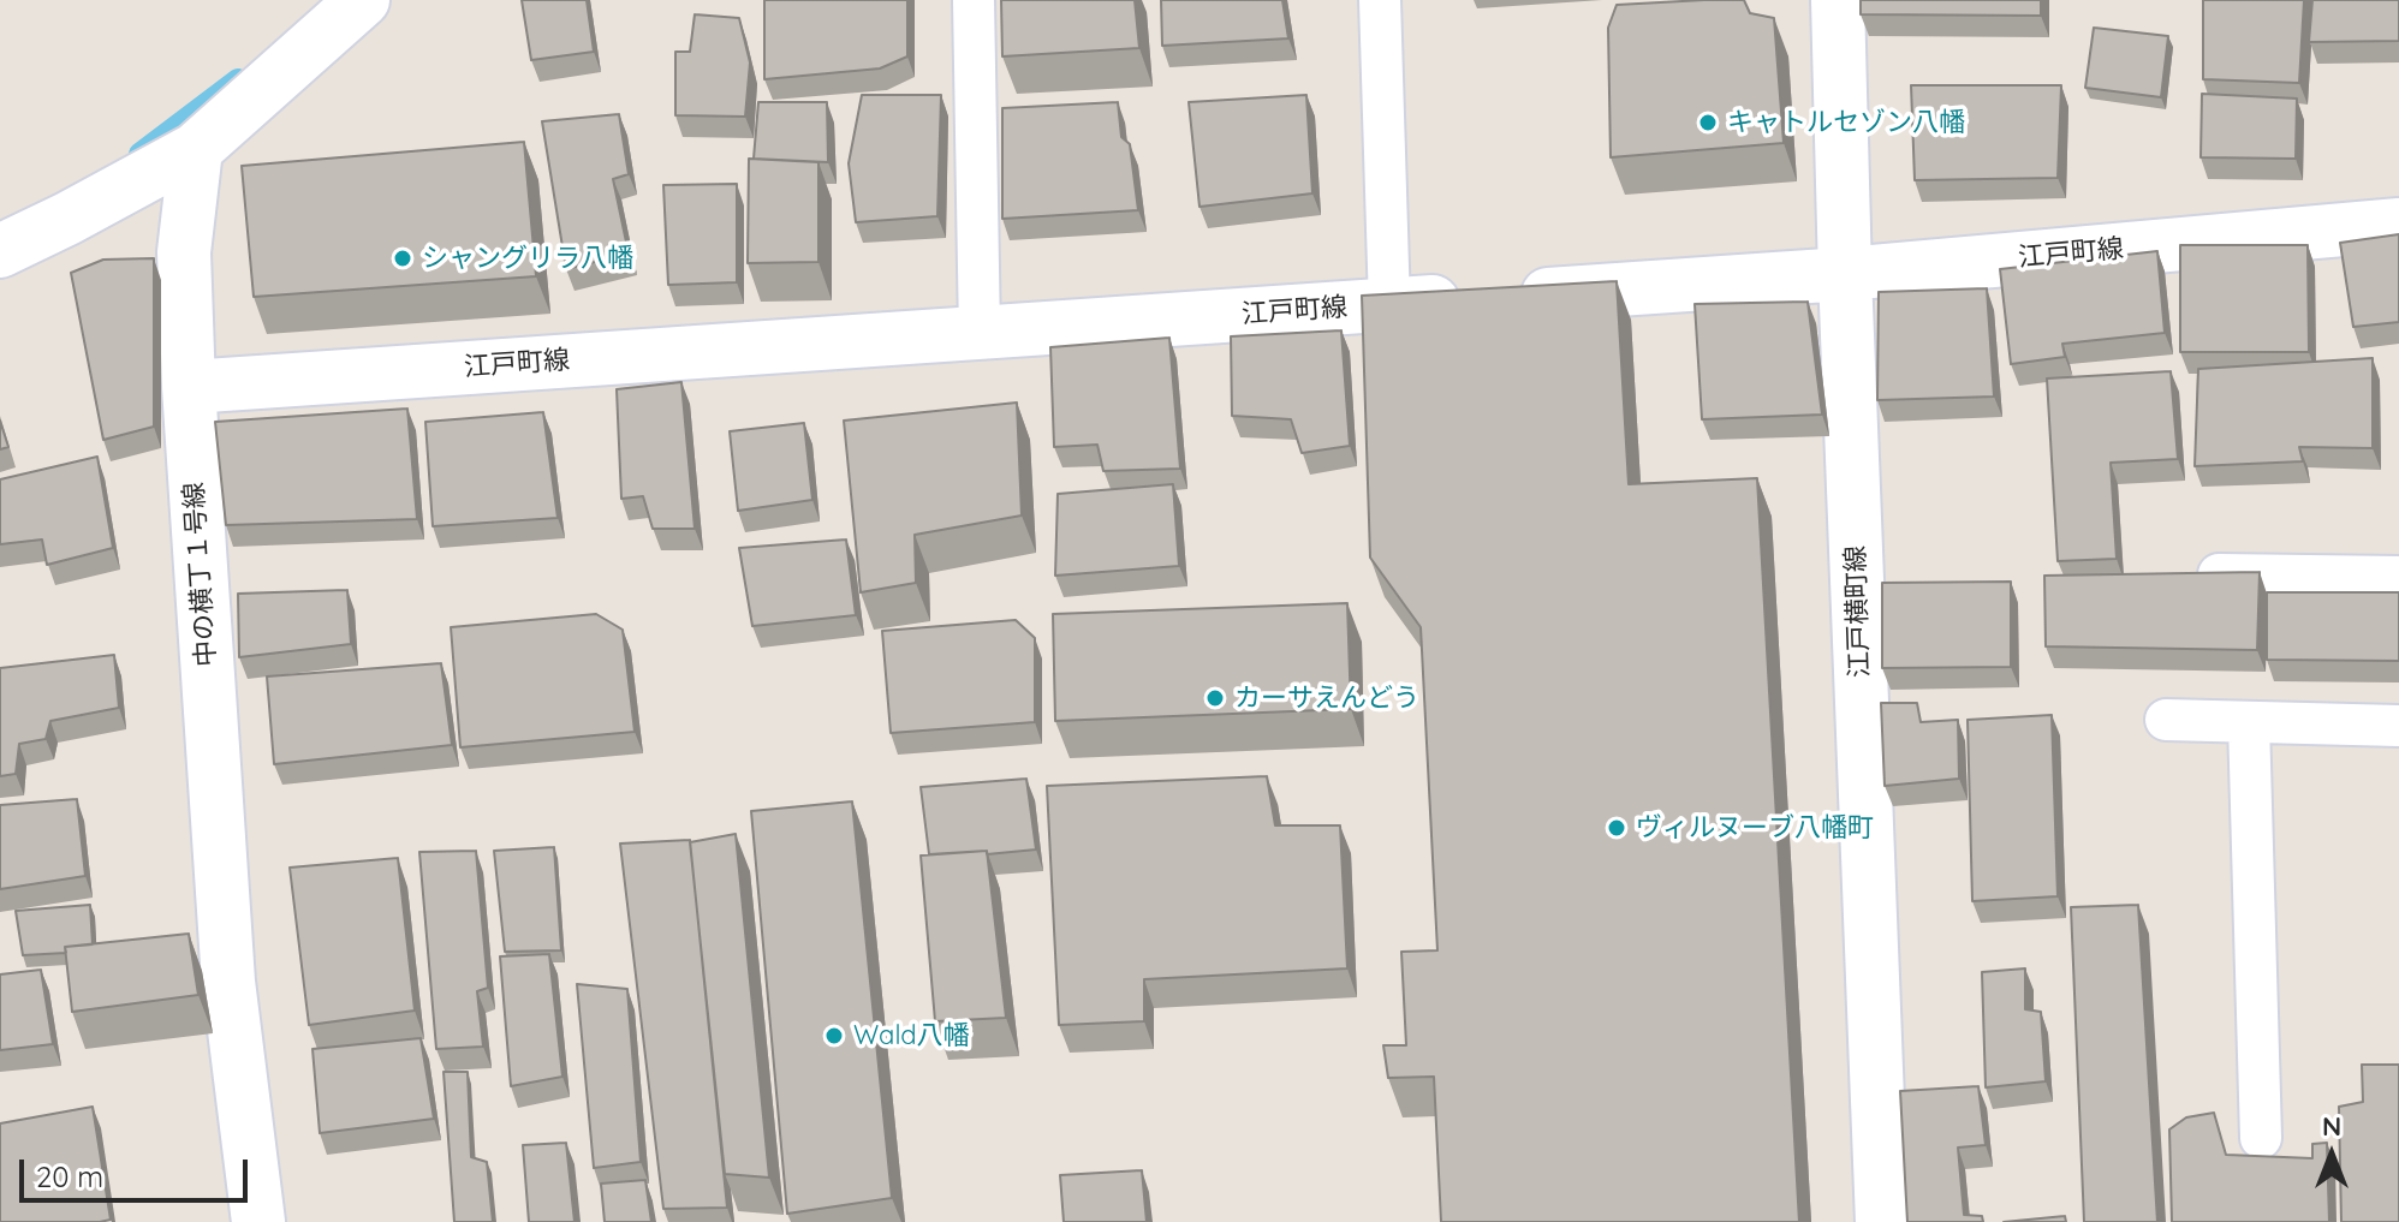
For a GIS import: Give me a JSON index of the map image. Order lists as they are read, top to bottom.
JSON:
{
  "streets": {
    "street": ["江戸町線", "中の横丁１号線", "江戸横町線"]
  },
  "crossings": [
    ["江戸町線", "中の横丁１号線"],
    ["江戸町線", "江戸横町線"]
  ],
  "places": [
    "キャトルセゾン八幡",
    "シャングリラ八幡",
    "カーサえんどう",
    "ヴィルヌーブ八幡町",
    "Wald八幡"
  ],
  "scale_bar": "20 m",
  "north": "top"
}
